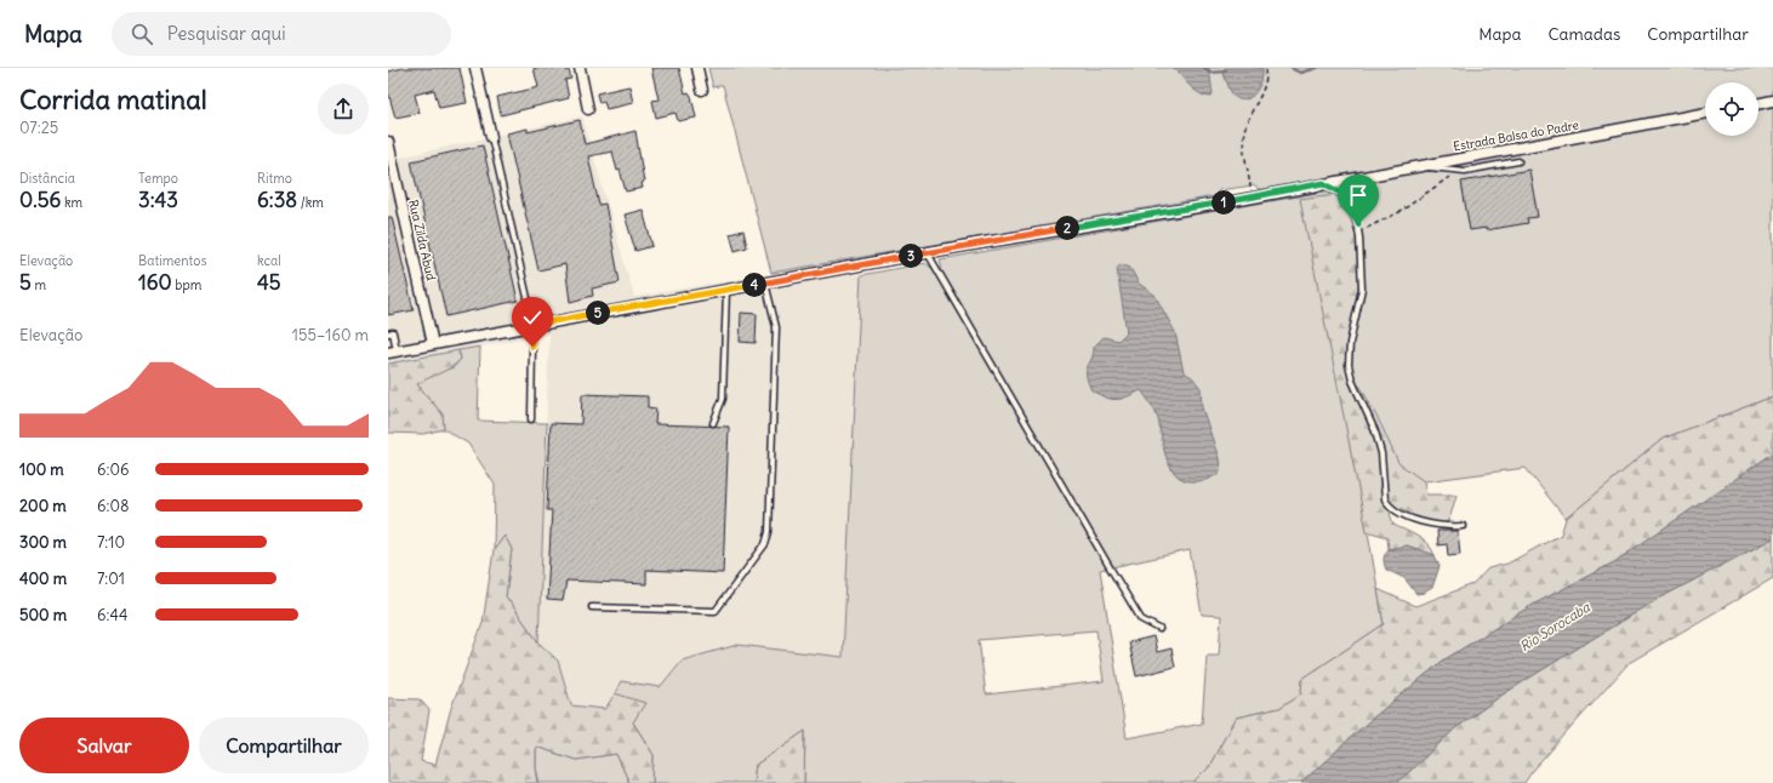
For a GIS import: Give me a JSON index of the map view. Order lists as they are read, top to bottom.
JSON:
{
  "streets": {
    "street": ["Estrada Balsa do Padre", "Rua Zilda Abud"]
  },
  "crossings": [
    ["Estrada Balsa do Padre", "Rua Zilda Abud"]
  ],
  "water": ["Rio Sorocaba"],
  "page": {
    "header": "Mapa",
    "search": "Pesquisar aqui",
    "nav": ["Mapa", "Camadas", "Compartilhar"],
    "heading": ["Corrida matinal", "07:25"],
    "stats": [
      ["Distância", "0.56 km"],
      ["Tempo", "3:43"],
      ["Ritmo", "6:38 /km"],
      ["Elevação", "5 m"],
      ["Batimentos", "160 bpm"],
      ["kcal", "45"]
    ],
    "pins": [
      "1",
      "2",
      "3",
      "4",
      "5"
    ],
    "chart": ["Elevação", "155–160 m"],
    "list": [
      {
        "name": "100 m",
        "note": "6:06"
      },
      {
        "name": "200 m",
        "note": "6:08"
      },
      {
        "name": "300 m",
        "note": "7:10"
      },
      {
        "name": "400 m",
        "note": "7:01"
      },
      {
        "name": "500 m",
        "note": "6:44"
      }
    ],
    "buttons": ["Salvar", "Compartilhar"]
  }
}
